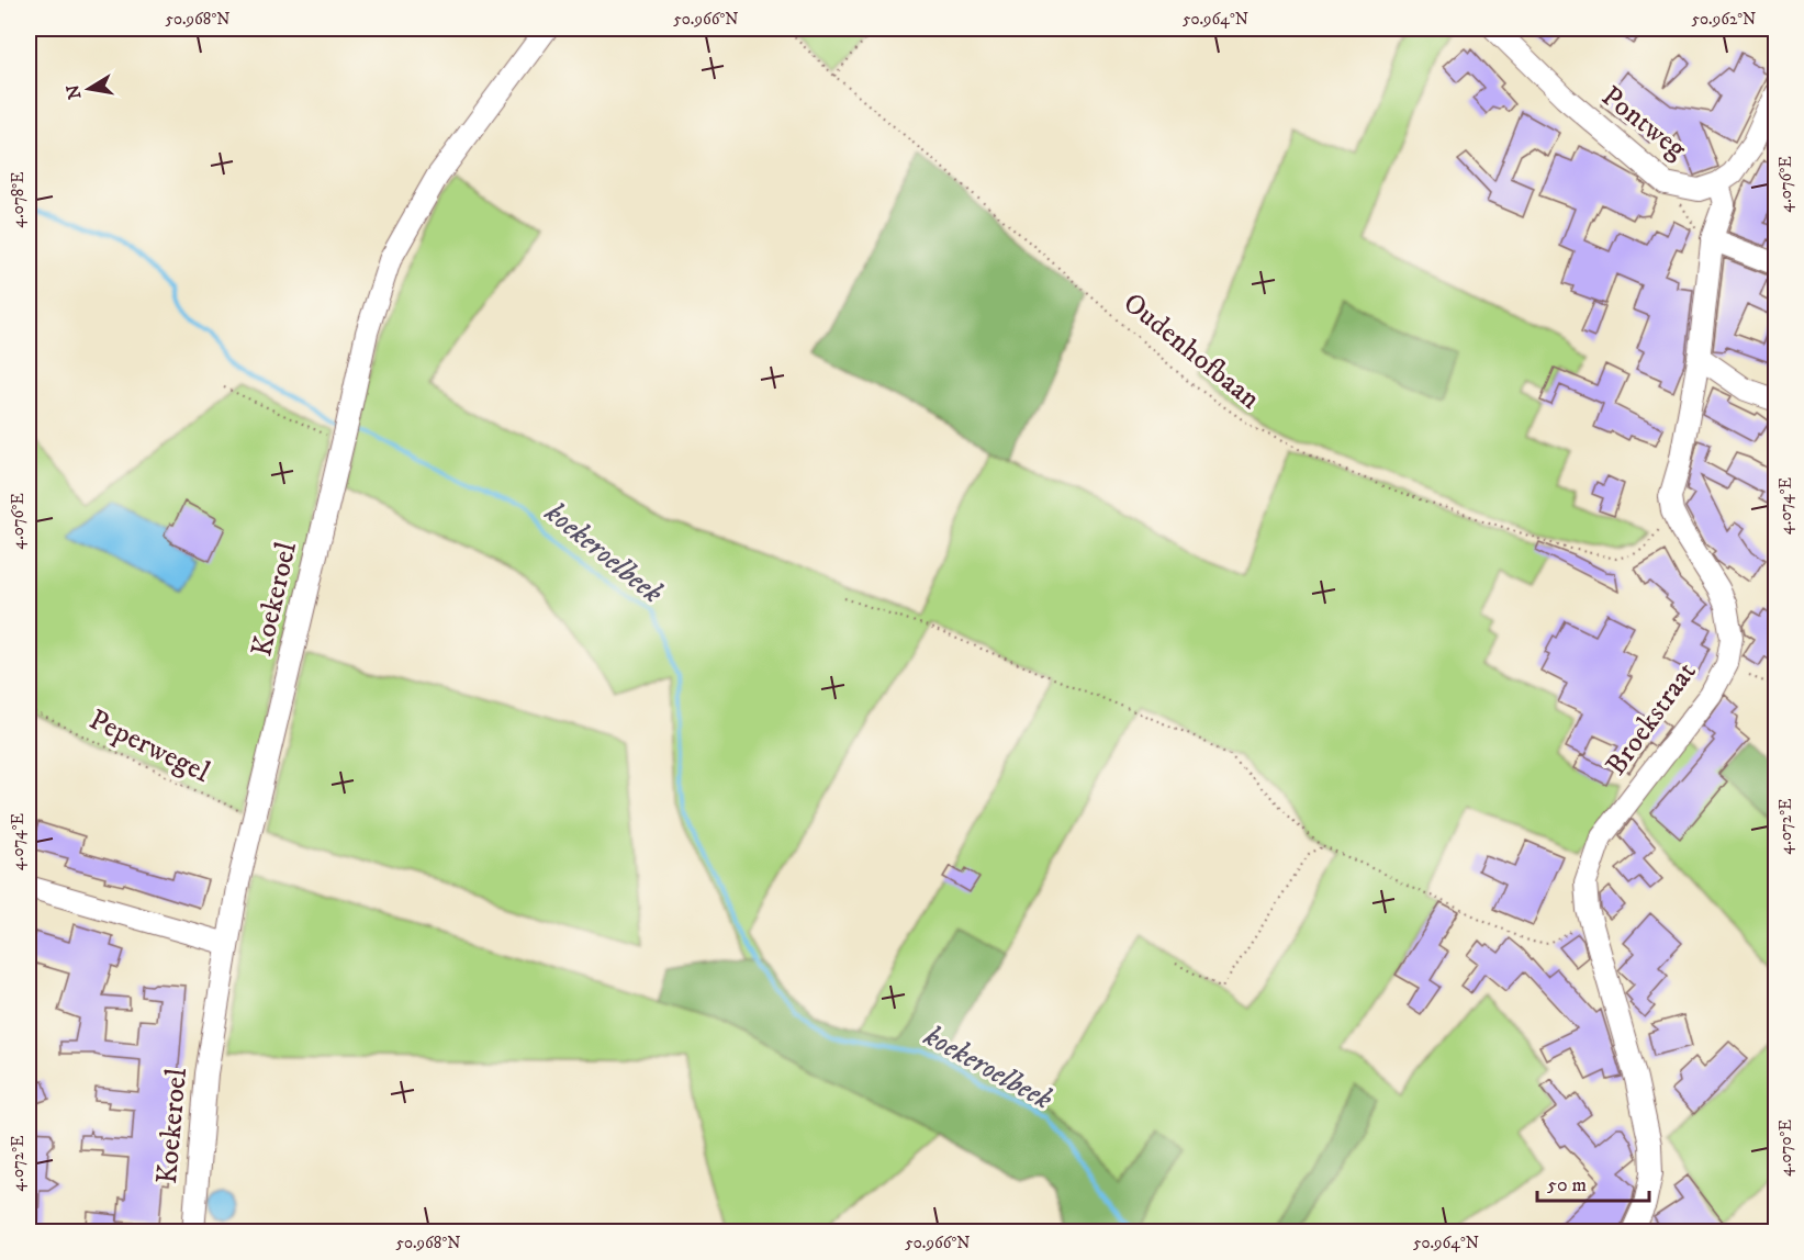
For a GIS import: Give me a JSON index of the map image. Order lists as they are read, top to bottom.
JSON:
{
  "streets": {
    "street": ["Pontweg", "Koekeroel", "Broekstraat"],
    "path": ["Oudenhofbaan", "Peperwegel"]
  },
  "crossings": [
    ["Oudenhofbaan", "Broekstraat"],
    ["Koekeroel", "Peperwegel"]
  ],
  "water": ["koekeroelbeek"],
  "scale_bar": "50 m",
  "north": "left",
  "coordinates": [
    "50.968°N",
    "50.966°N",
    "50.964°N",
    "50.962°N",
    "4.076°E",
    "4.078°E",
    "4.074°E",
    "4.072°E",
    "4.070°E"
  ]
}
